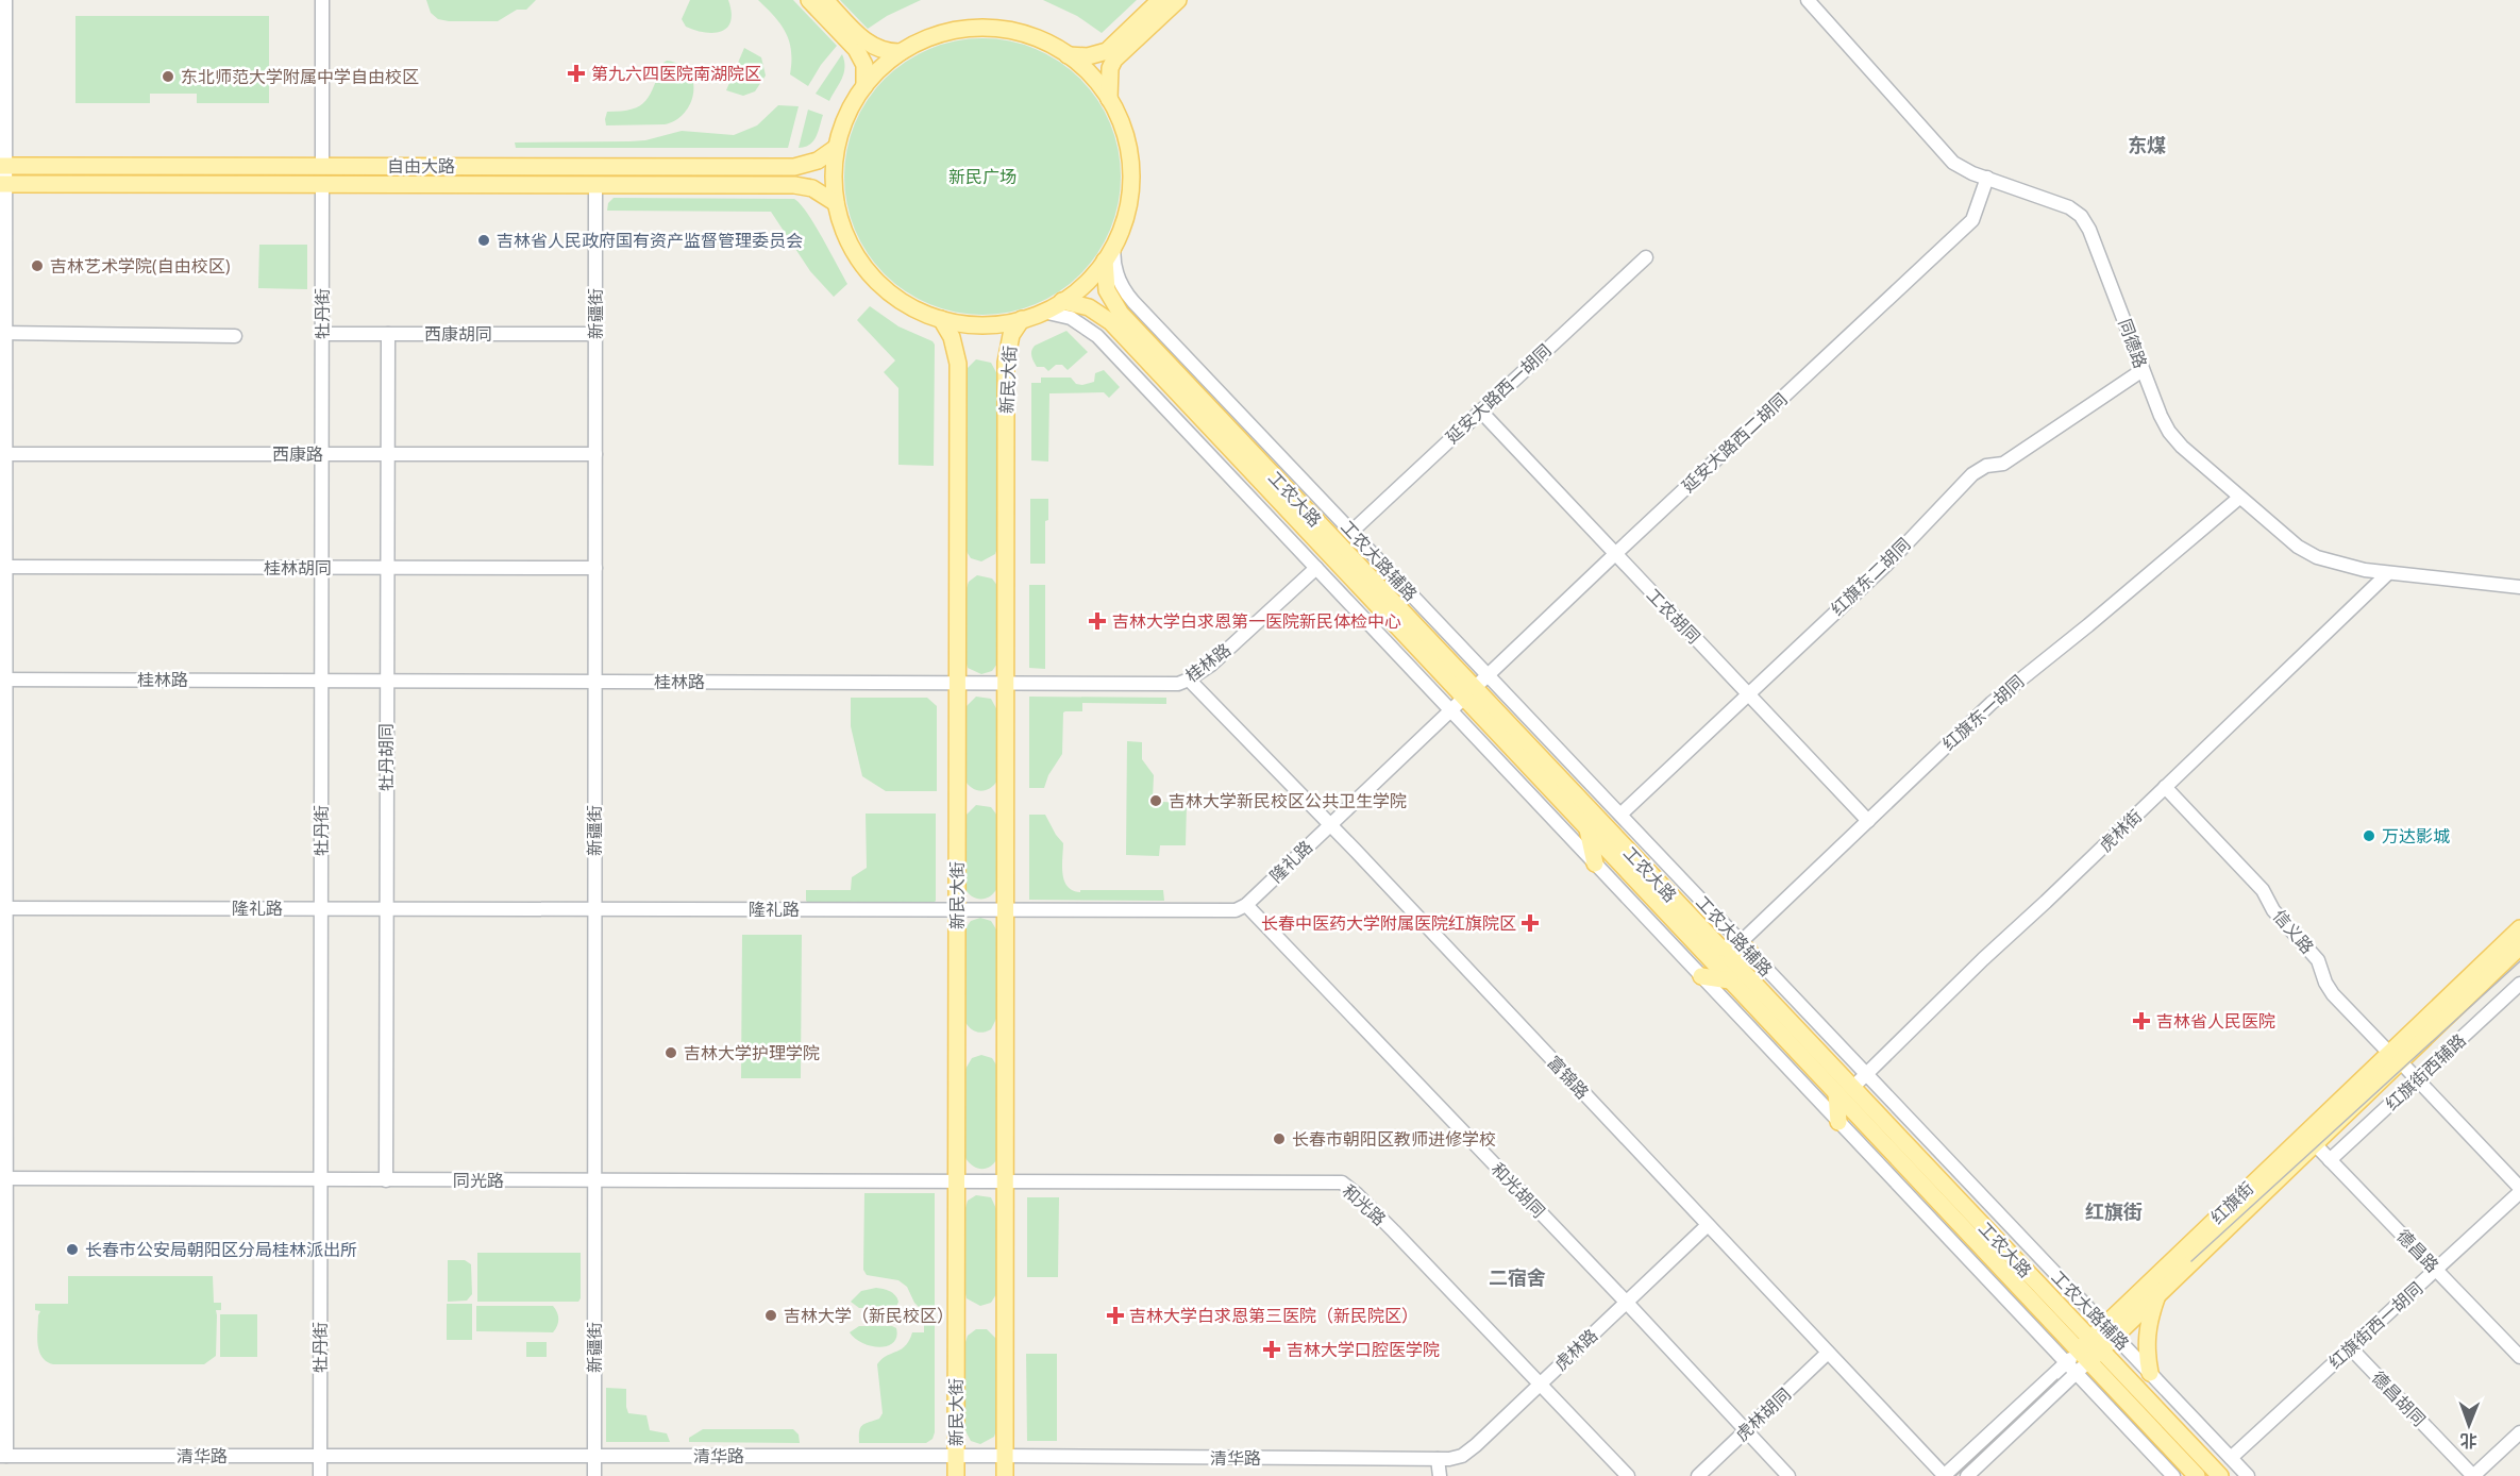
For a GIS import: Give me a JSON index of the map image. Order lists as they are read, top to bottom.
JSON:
{
  "streets": {
    "main road": [
      "自由大路",
      "新民大街",
      "工农大路",
      "红旗街"
    ],
    "street": [
      "牡丹街",
      "新疆街",
      "西康胡同",
      "同德路",
      "延安大路西一胡同",
      "延安大路西二胡同",
      "西康路",
      "工农大路辅路",
      "桂林胡同",
      "红旗东二胡同",
      "工农胡同",
      "桂林路",
      "红旗东一胡同",
      "牡丹胡同",
      "虎林街",
      "隆礼路",
      "信义路",
      "红旗街西辅路",
      "富锦路",
      "同光路",
      "和光胡同",
      "和光路",
      "德昌路",
      "红旗街西一胡同",
      "虎林路",
      "德昌胡同",
      "虎林胡同",
      "清华路"
    ]
  },
  "crossings": [
    ["自由大路", "牡丹街"],
    ["自由大路", "新疆街"],
    ["牡丹街", "西康胡同"],
    ["牡丹街", "西康路"],
    ["牡丹街", "桂林胡同"],
    ["牡丹街", "桂林路"],
    ["牡丹街", "隆礼路"],
    ["牡丹街", "同光路"],
    ["牡丹街", "清华路"],
    ["新疆街", "西康胡同"],
    ["新疆街", "西康路"],
    ["新疆街", "桂林胡同"],
    ["新疆街", "桂林路"],
    ["新疆街", "隆礼路"],
    ["新疆街", "同光路"],
    ["新疆街", "清华路"],
    ["西康胡同", "牡丹胡同"],
    ["同德路", "延安大路西二胡同"],
    ["同德路", "红旗东二胡同"],
    ["同德路", "红旗东一胡同"],
    ["同德路", "虎林街"],
    ["新民大街", "桂林路"],
    ["新民大街", "隆礼路"],
    ["新民大街", "同光路"],
    ["新民大街", "和光路"],
    ["新民大街", "清华路"],
    ["延安大路西一胡同", "工农大路辅路"],
    ["延安大路西一胡同", "工农胡同"],
    ["延安大路西二胡同", "工农大路"],
    ["延安大路西二胡同", "工农大路辅路"],
    ["延安大路西二胡同", "工农胡同"],
    ["延安大路西二胡同", "隆礼路"],
    ["西康路", "牡丹胡同"],
    ["工农大路", "虎林街"],
    ["工农大路", "隆礼路"],
    ["工农大路", "红旗街"],
    ["工农大路辅路", "红旗东二胡同"],
    ["工农大路辅路", "红旗东一胡同"],
    ["工农大路辅路", "虎林街"],
    ["工农大路辅路", "红旗街"],
    ["工农大路辅路", "红旗街西一胡同"],
    ["桂林胡同", "牡丹胡同"],
    ["红旗东二胡同", "工农胡同"],
    ["工农胡同", "红旗东一胡同"],
    ["桂林路", "牡丹胡同"],
    ["桂林路", "富锦路"],
    ["牡丹胡同", "隆礼路"],
    ["牡丹胡同", "同光路"],
    ["虎林街", "信义路"],
    ["隆礼路", "富锦路"],
    ["隆礼路", "和光胡同"],
    ["信义路", "红旗街西辅路"],
    ["信义路", "红旗街"],
    ["信义路", "红旗街西一胡同"],
    ["红旗街西辅路", "德昌路"],
    ["富锦路", "红旗街"],
    ["富锦路", "虎林路"],
    ["富锦路", "虎林胡同"],
    ["同光路", "和光路"],
    ["和光胡同", "虎林路"],
    ["和光胡同", "虎林胡同"],
    ["红旗街", "德昌路"],
    ["和光路", "虎林路"],
    ["德昌路", "红旗街西一胡同"],
    ["红旗街西一胡同", "德昌胡同"],
    ["虎林路", "清华路"]
  ],
  "districts": ["东煤", "红旗街", "二宿舍"],
  "parks": ["新民广场"],
  "places": {
    "health": [
      "第九六四医院南湖院区",
      "吉林大学白求恩第一医院新民体检中心",
      "长春中医药大学附属医院红旗院区",
      "吉林省人民医院",
      "吉林大学白求恩第三医院（新民院区）",
      "吉林大学口腔医学院"
    ],
    "other": [
      "东北师范大学附属中学自由校区",
      "吉林省人民政府国有资产监督管理委员会",
      "吉林艺术学院(自由校区)",
      "吉林大学新民校区公共卫生学院",
      "万达影城",
      "吉林大学护理学院",
      "长春市朝阳区教师进修学校",
      "长春市公安局朝阳区分局桂林派出所",
      "吉林大学（新民校区）"
    ]
  },
  "north": "bottom"
}
